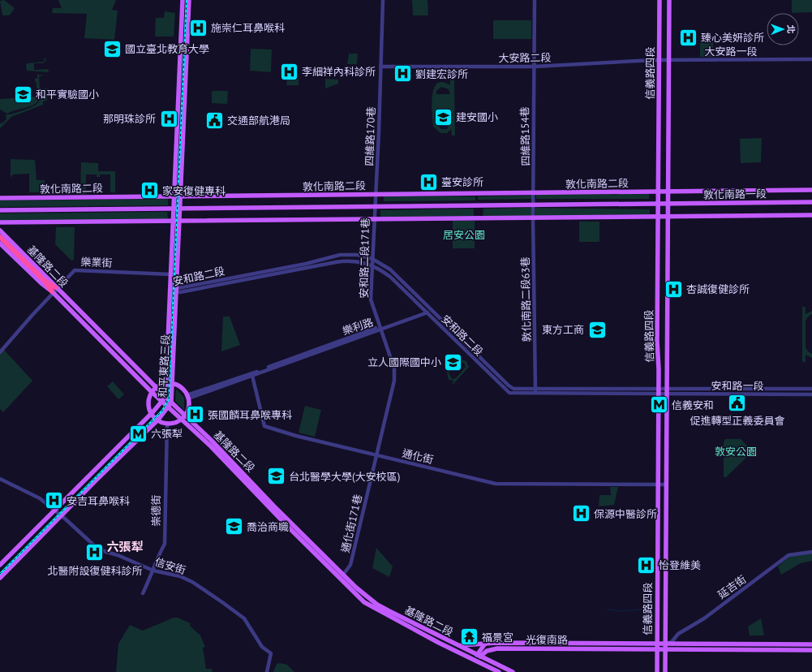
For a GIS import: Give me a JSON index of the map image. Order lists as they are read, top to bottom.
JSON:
{
  "streets": {
    "main road": [
      "信義路四段",
      "敦化南路二段",
      "敦化南路一段",
      "基隆路二段",
      "和平東路三段",
      "光復南路"
    ],
    "street": [
      "大安路一段",
      "大安路二段",
      "四維路170巷",
      "四維路154巷",
      "安和路二段171巷",
      "樂業街",
      "安和路二段",
      "敦化南路二段63巷",
      "樂利路",
      "安和路一段",
      "通化街",
      "崇德街",
      "通化街171巷",
      "信安街",
      "延吉街"
    ]
  },
  "crossings": [
    ["大安路一段", "大安路二段"],
    ["大安路一段", "信義路四段"],
    ["大安路二段", "信義路四段"],
    ["大安路二段", "四維路170巷"],
    ["大安路二段", "四維路154巷"],
    ["信義路四段", "敦化南路二段"],
    ["信義路四段", "敦化南路一段"],
    ["信義路四段", "安和路二段"],
    ["信義路四段", "安和路一段"],
    ["信義路四段", "通化街"],
    ["信義路四段", "延吉街"],
    ["信義路四段", "光復南路"],
    ["四維路170巷", "敦化南路二段"],
    ["四維路170巷", "安和路二段171巷"],
    ["四維路154巷", "敦化南路二段"],
    ["四維路154巷", "敦化南路二段63巷"],
    ["敦化南路二段", "敦化南路一段"],
    ["敦化南路二段", "安和路二段171巷"],
    ["敦化南路二段", "敦化南路二段63巷"],
    ["敦化南路二段", "和平東路三段"],
    ["安和路二段171巷", "安和路二段"],
    ["安和路二段171巷", "樂利路"],
    ["安和路二段171巷", "通化街171巷"],
    ["樂業街", "基隆路二段"],
    ["樂業街", "和平東路三段"],
    ["基隆路二段", "和平東路三段"],
    ["基隆路二段", "通化街171巷"],
    ["基隆路二段", "光復南路"],
    ["安和路二段", "敦化南路二段63巷"],
    ["安和路二段", "和平東路三段"],
    ["安和路二段", "安和路一段"],
    ["樂利路", "通化街"],
    ["和平東路三段", "信安街"],
    ["通化街", "通化街171巷"],
    ["崇德街", "信安街"],
    ["延吉街", "光復南路"]
  ],
  "districts": ["六張犁"],
  "parks": ["居安公園", "敦安公園"],
  "places": {
    "hospital": [
      "施崇仁耳鼻喉科",
      "臻心美妍診所",
      "李細祥內科診所",
      "劉建宏診所",
      "那明珠診所",
      "臺安診所",
      "家安復健專科",
      "杏誠復健診所",
      "張國麟耳鼻喉專科",
      "安吉耳鼻喉科",
      "保源中醫診所",
      "北醫附設復健科診所",
      "怡登維美"
    ],
    "school or university": [
      "國立臺北教育大學",
      "和平實驗國小",
      "建安國小",
      "東方工商",
      "立人國際國中小",
      "台北醫學大學(大安校區)",
      "喬治商職"
    ],
    "public building": ["交通部航港局", "促進轉型正義委員會"],
    "metro station": ["信義安和", "六張犁"],
    "temple": ["福景宮"]
  },
  "north": "right"
}
